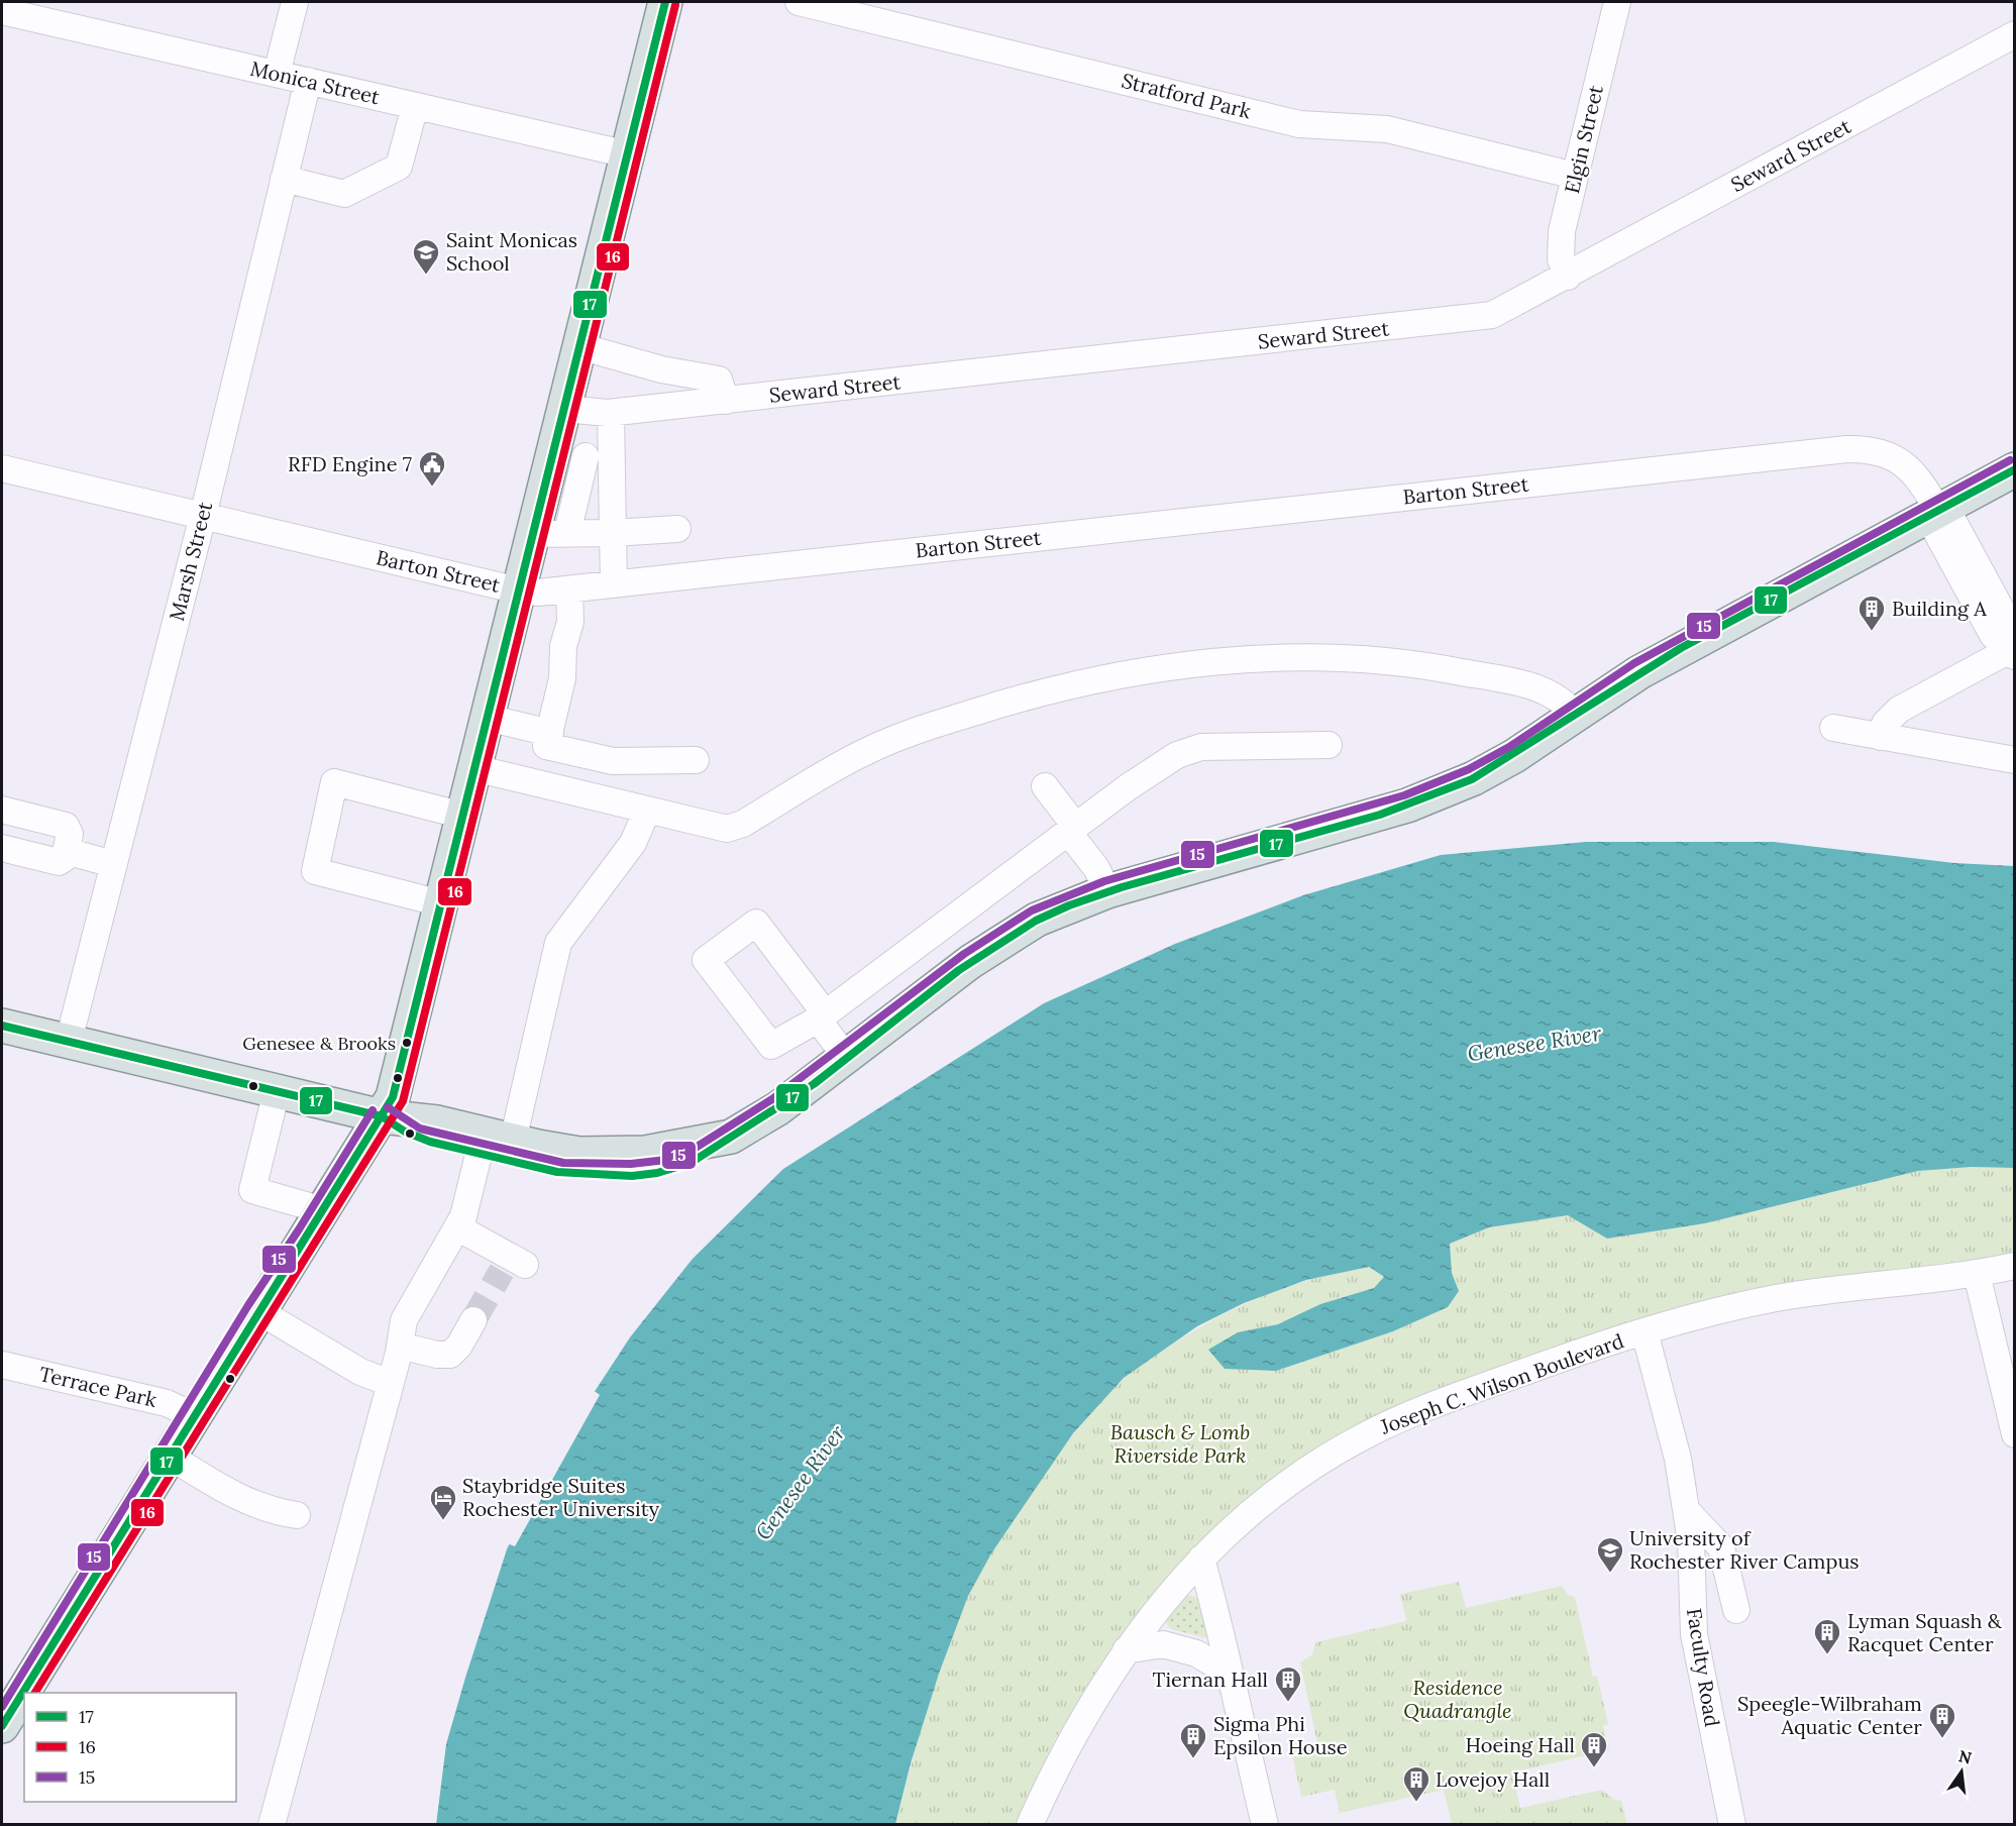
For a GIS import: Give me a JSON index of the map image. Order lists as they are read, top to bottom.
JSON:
{
  "streets": {
    "street": [
      "Monica Street",
      "Stratford Park",
      "Elgin Street",
      "Seward Street",
      "Barton Street",
      "Marsh Street",
      "Joseph C. Wilson Boulevard",
      "Terrace Park",
      "Faculty Road"
    ]
  },
  "crossings": [
    ["Monica Street", "Marsh Street"],
    ["Stratford Park", "Elgin Street"],
    ["Elgin Street", "Seward Street"],
    ["Barton Street", "Marsh Street"],
    ["Joseph C. Wilson Boulevard", "Faculty Road"]
  ],
  "water": ["Genesee River"],
  "parks": ["Bausch & Lomb Riverside Park", "Residence Quadrangle"],
  "places": {
    "school or university": ["Saint Monicas School", "University of Rochester River Campus"],
    "public building": ["RFD Engine 7"],
    "building": [
      "Building A",
      "Lyman Squash & Racquet Center",
      "Tiernan Hall",
      "Speegle-Wilbraham Aquatic Center",
      "Sigma Phi Epsilon House",
      "Hoeing Hall",
      "Lovejoy Hall"
    ],
    "other": ["Genesee & Brooks"],
    "hotel": ["Staybridge Suites Rochester University"]
  },
  "lines": ["transit line 17", "transit line 16", "transit line 15"],
  "legend": ["17", "16", "15"],
  "north": "top"
}
